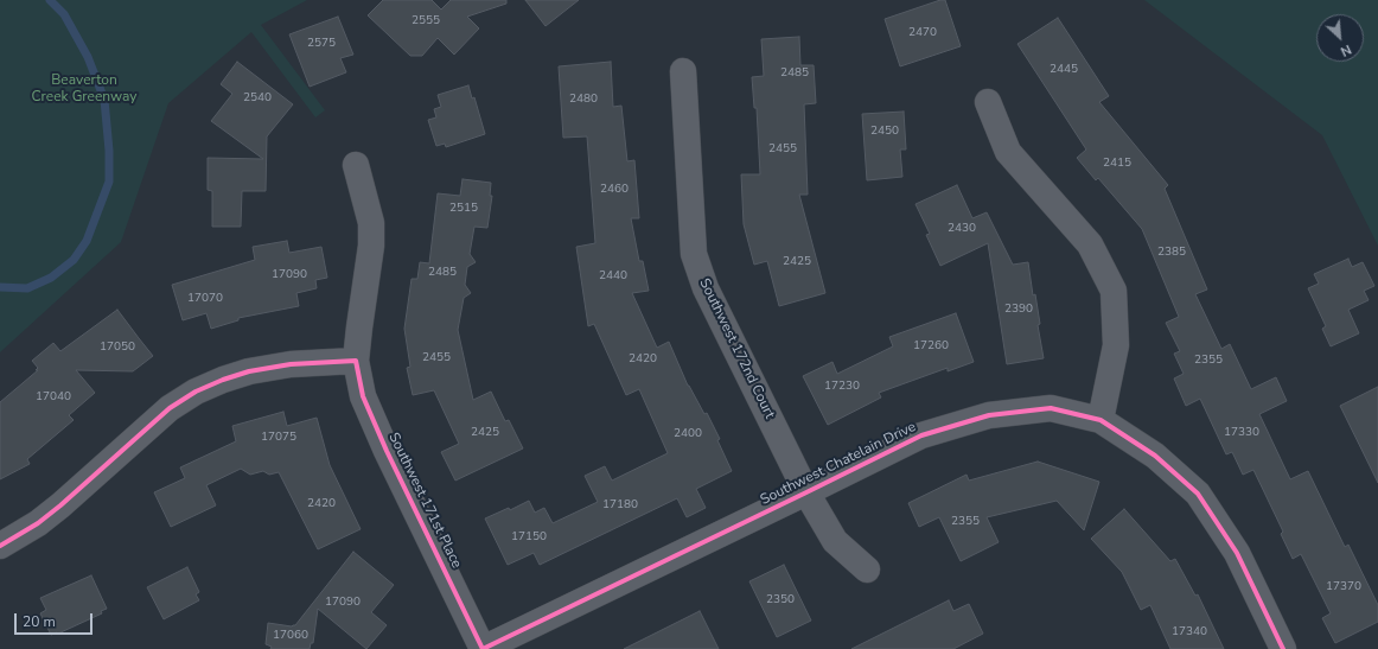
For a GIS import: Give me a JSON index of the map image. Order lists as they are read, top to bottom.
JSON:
{
  "streets": {
    "street": ["Southwest 172nd Court", "Southwest Chatelain Drive", "Southwest 171st Place"]
  },
  "crossings": [
    ["Southwest 172nd Court", "Southwest Chatelain Drive"],
    ["Southwest Chatelain Drive", "Southwest 171st Place"]
  ],
  "parks": ["Beaverton Creek Greenway"],
  "house_numbers": [
    "2555",
    "2470",
    "2575",
    "2445",
    "2485",
    "2540",
    "2480",
    "2450",
    "2455",
    "2415",
    "2460",
    "2515",
    "2430",
    "2385",
    "2425",
    "2485",
    "17090",
    "2440",
    "17070",
    "2390",
    "17260",
    "17050",
    "2455",
    "2420",
    "2355",
    "17230",
    "17040",
    "2425",
    "17330",
    "2400",
    "17075",
    "2420",
    "17180",
    "2355",
    "17150",
    "17370",
    "2350",
    "17090",
    "17340",
    "17060"
  ],
  "scale_bar": "20 m",
  "north": "bottom right"
}
